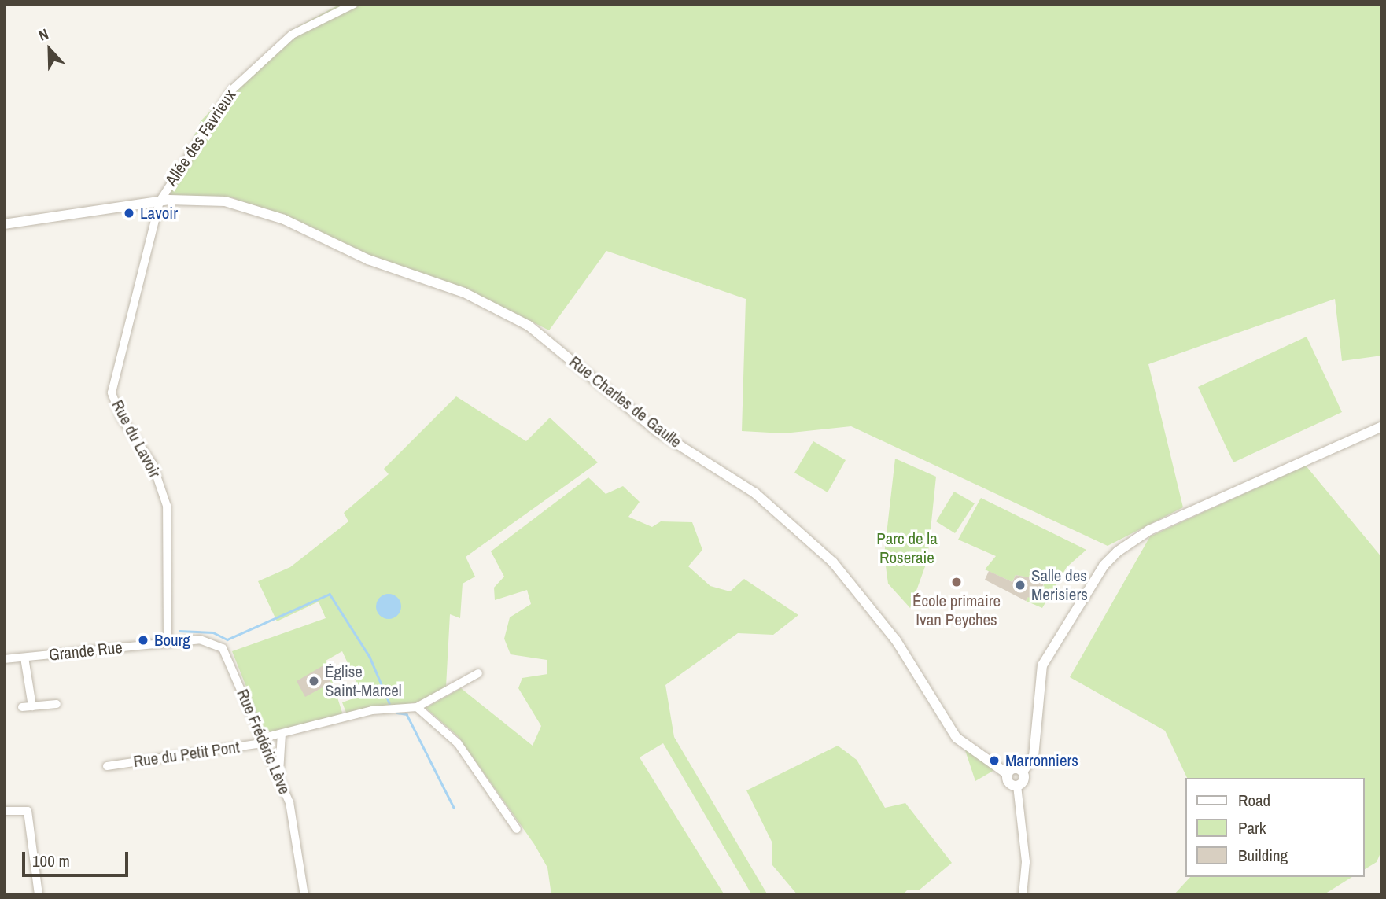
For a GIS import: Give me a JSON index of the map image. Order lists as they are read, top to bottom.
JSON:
{
  "streets": {
    "street": [
      "Allée des Favrieux",
      "Rue Charles de Gaulle",
      "Rue du Lavoir",
      "Grande Rue",
      "Rue Frédéric Lève",
      "Rue du Petit Pont"
    ]
  },
  "crossings": [
    ["Allée des Favrieux", "Rue Charles de Gaulle"],
    ["Allée des Favrieux", "Rue du Lavoir"],
    ["Rue Charles de Gaulle", "Rue du Lavoir"],
    ["Rue du Lavoir", "Grande Rue"],
    ["Rue du Lavoir", "Rue Frédéric Lève"],
    ["Grande Rue", "Rue Frédéric Lève"],
    ["Rue Frédéric Lève", "Rue du Petit Pont"]
  ],
  "parks": ["Parc de la Roseraie"],
  "places": [
    "Lavoir",
    "École primaire Ivan Peyches",
    "Salle des Merisiers",
    "Bourg",
    "Église Saint-Marcel",
    "Marronniers"
  ],
  "legend": ["Road", "Park", "Building"],
  "scale_bar": "100 m",
  "north": "top"
}
